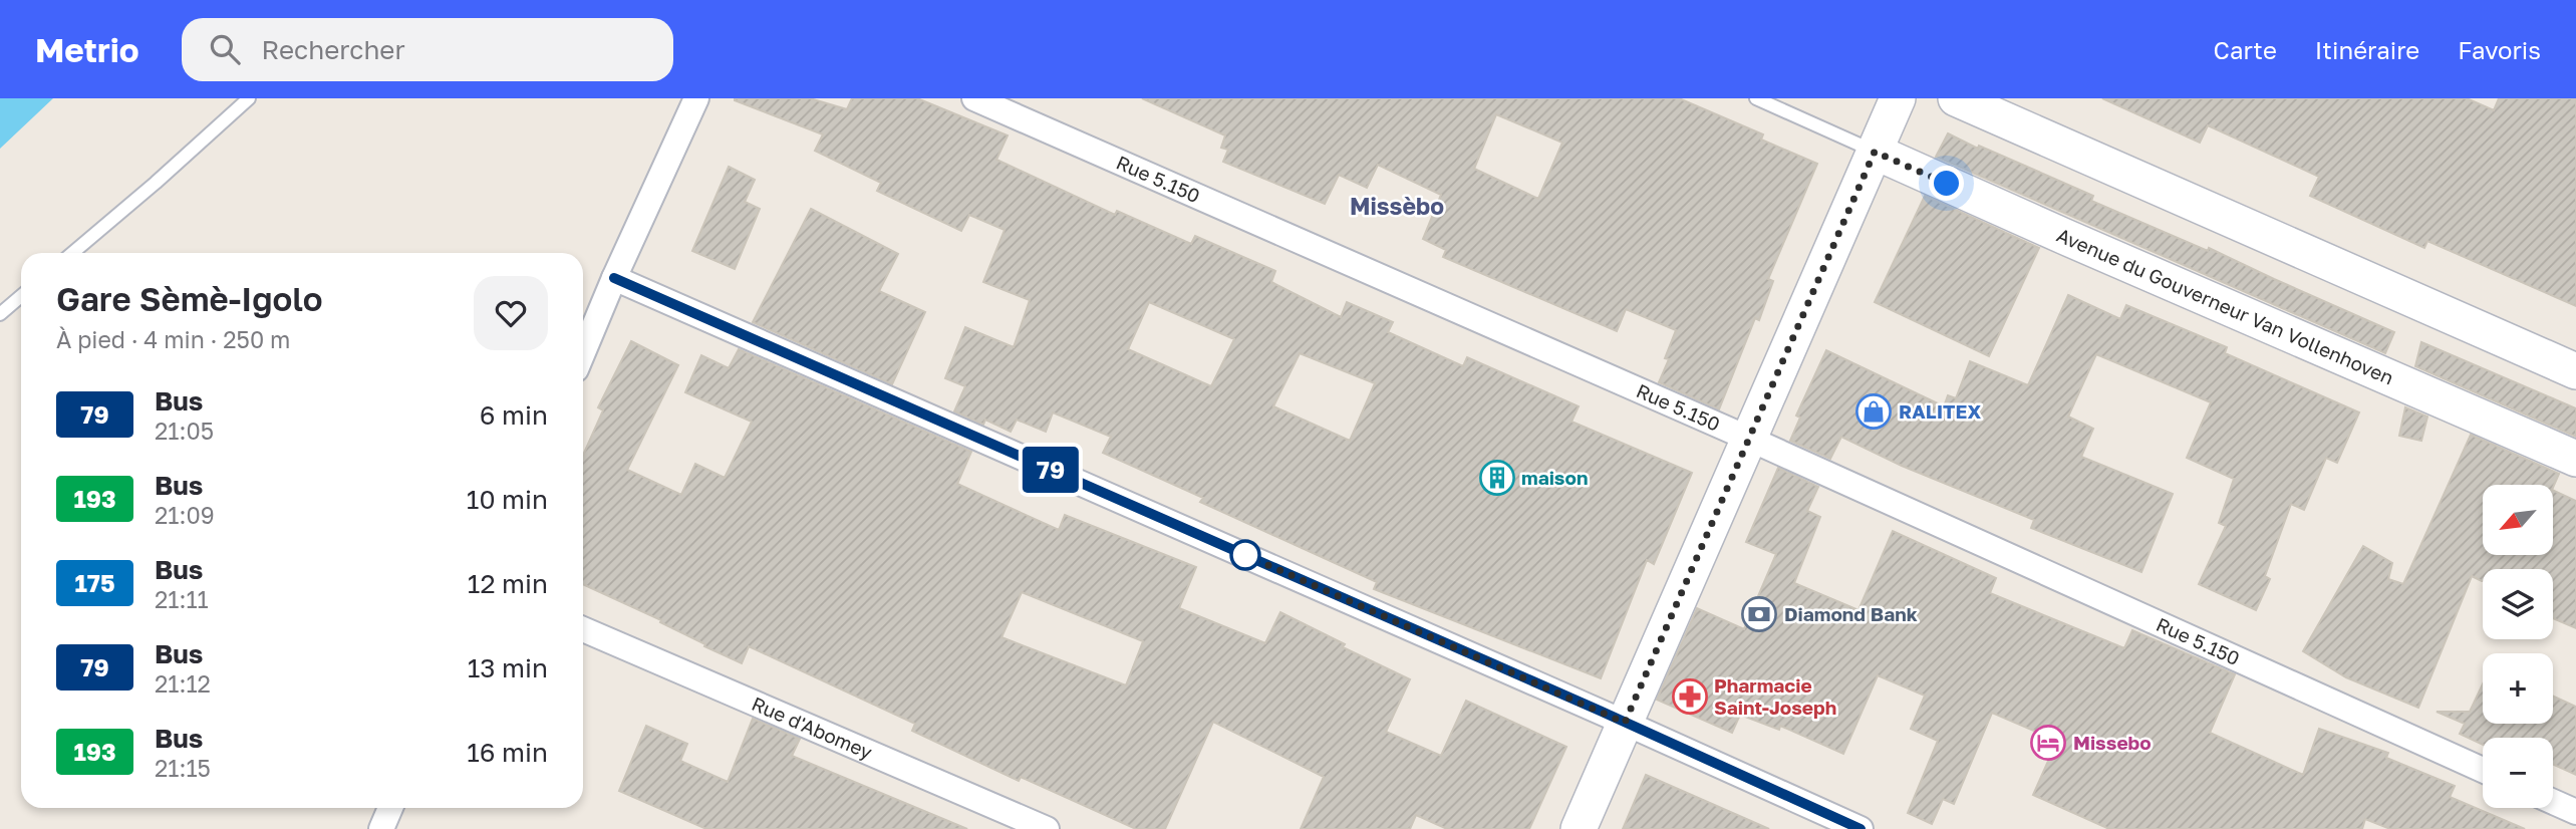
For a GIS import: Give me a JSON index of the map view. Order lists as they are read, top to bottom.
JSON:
{
  "streets": {
    "main road": ["Avenue du Gouverneur Van Vollenhoven"],
    "street": ["Rue 5.150", "Rue d'Abomey"]
  },
  "districts": ["Missèbo"],
  "places": {
    "shop": ["RALITEX"],
    "building": ["maison"],
    "bank": ["Diamond Bank"],
    "pharmacy": ["Pharmacie Saint-Joseph"],
    "hotel": ["Missebo"]
  },
  "lines": ["bus line 79"],
  "north": "bottom left",
  "page": {
    "header": "Metrio",
    "search": "Rechercher",
    "nav": ["Carte", "Itinéraire", "Favoris"],
    "on_map": "79",
    "heading": ["Gare Sèmè-Igolo", "À pied · 4 min · 250 m"],
    "list": [
      {
        "mark": "79",
        "name": "Bus",
        "note": "21:05",
        "value": "6 min"
      },
      {
        "mark": "193",
        "name": "Bus",
        "note": "21:09",
        "value": "10 min"
      },
      {
        "mark": "175",
        "name": "Bus",
        "note": "21:11",
        "value": "12 min"
      },
      {
        "mark": "79",
        "name": "Bus",
        "note": "21:12",
        "value": "13 min"
      },
      {
        "mark": "193",
        "name": "Bus",
        "note": "21:15",
        "value": "16 min"
      }
    ],
    "map_buttons": ["+", "−"]
  }
}
